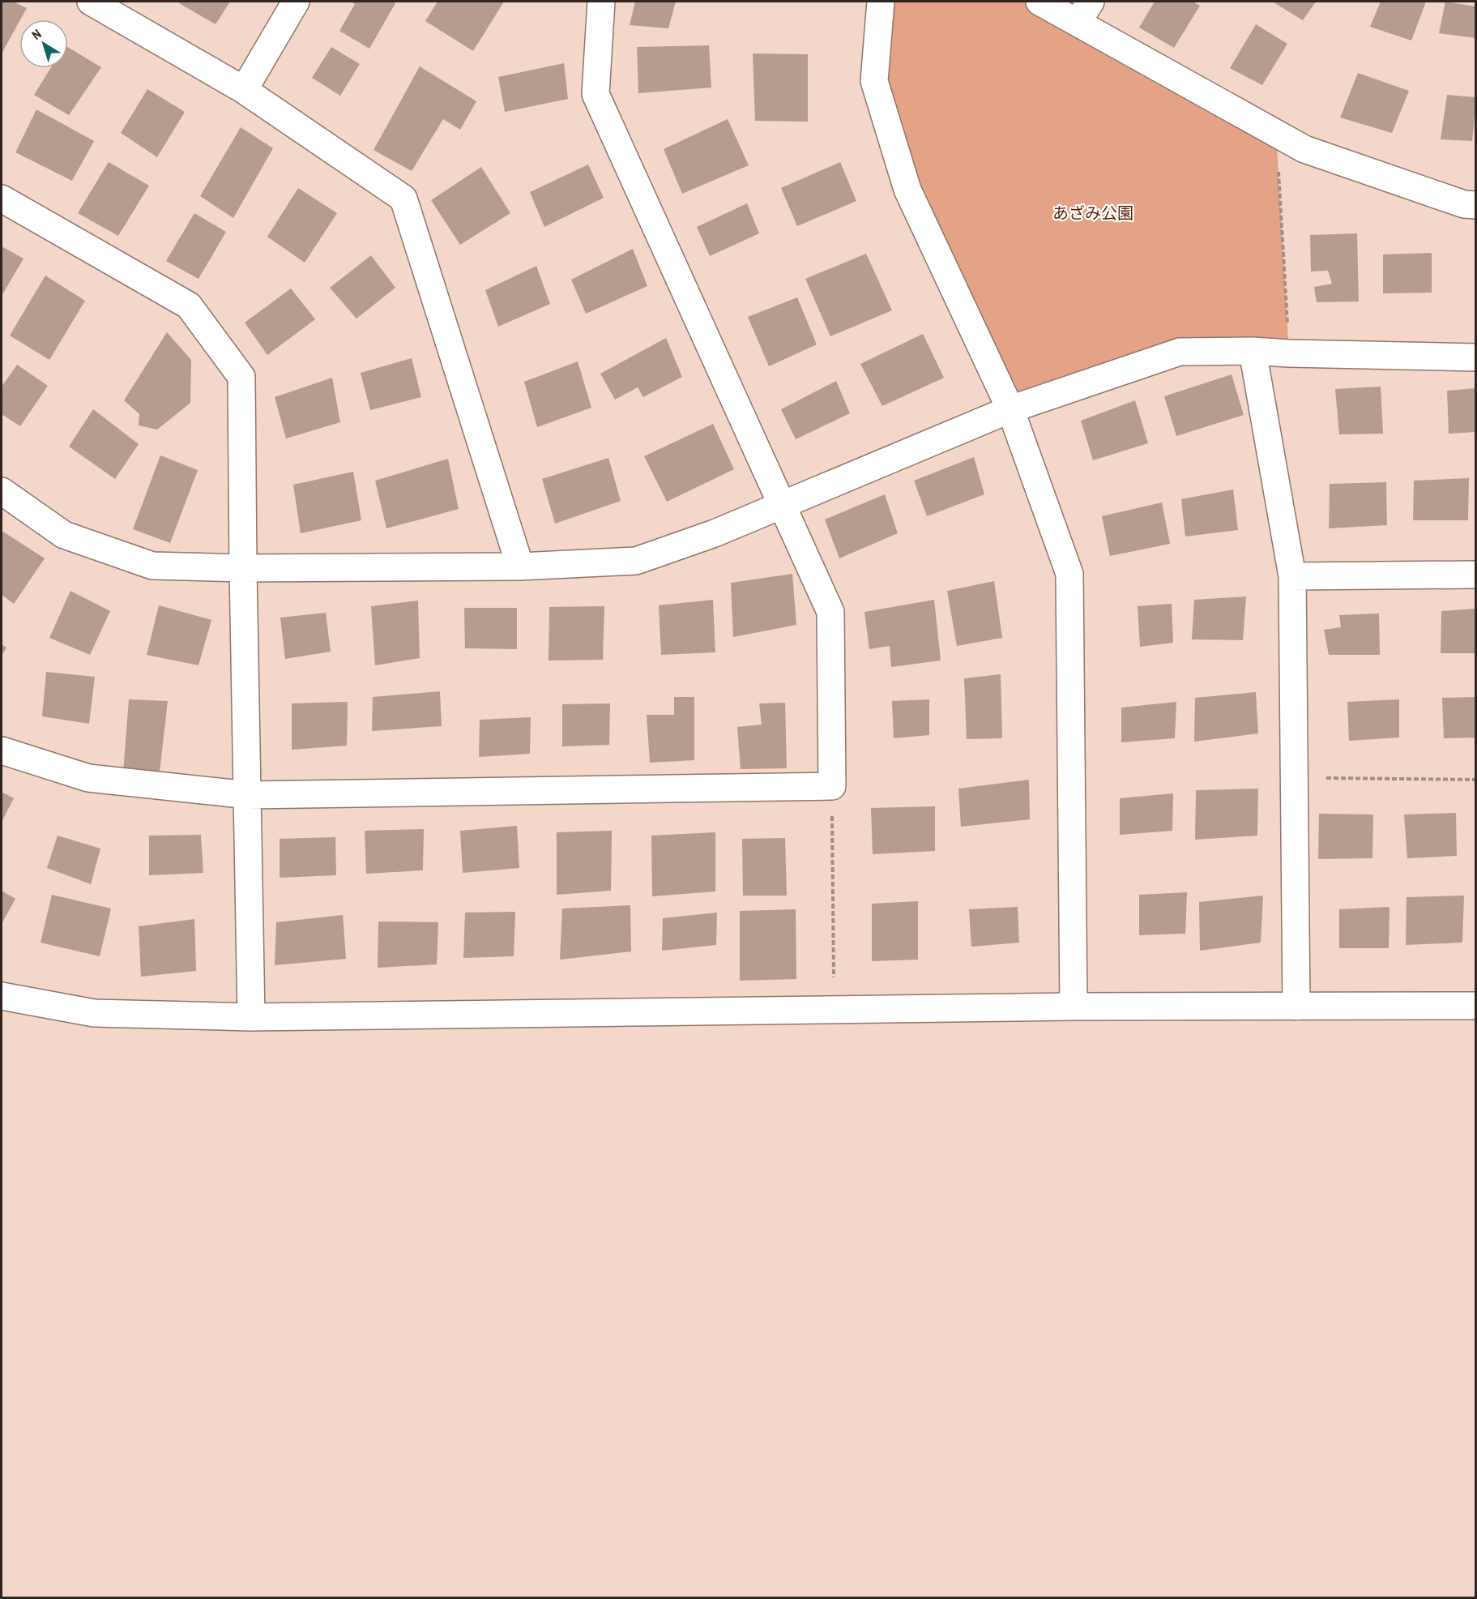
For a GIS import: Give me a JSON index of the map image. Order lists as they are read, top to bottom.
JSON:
{
  "parks": ["あざみ公園"],
  "north": "top left"
}
